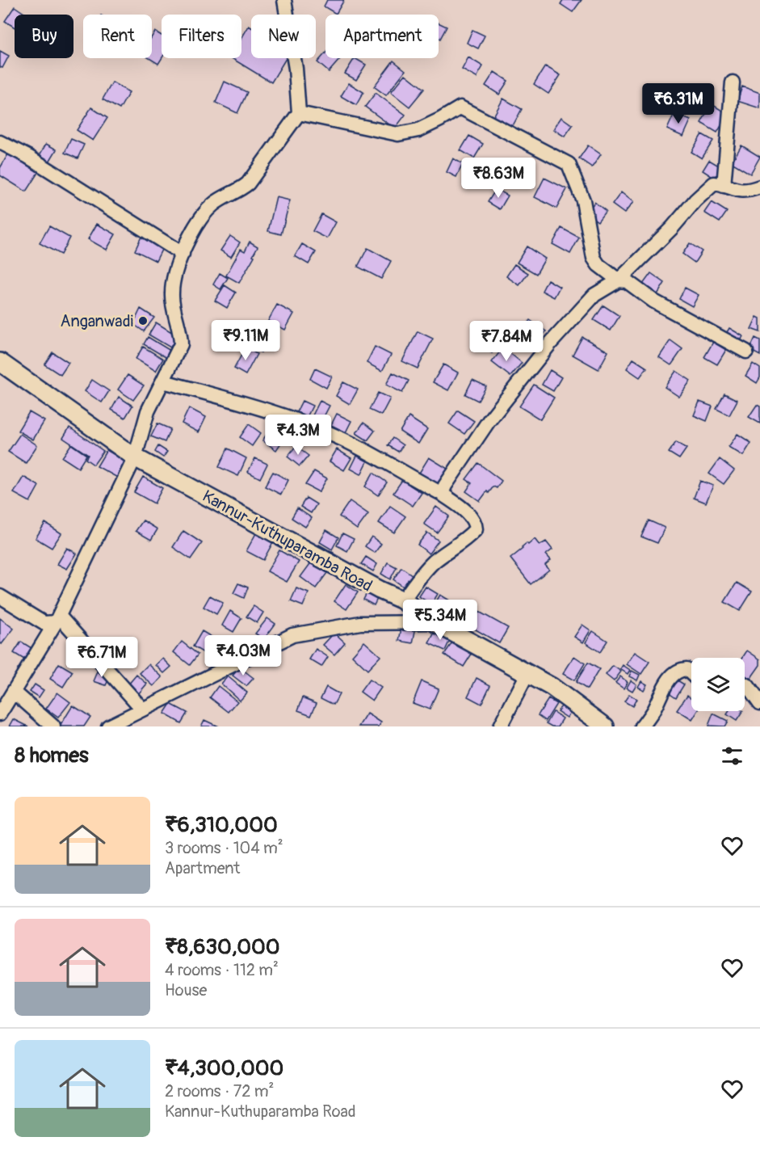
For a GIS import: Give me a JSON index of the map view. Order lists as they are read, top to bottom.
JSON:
{
  "streets": {
    "main road": ["Kannur-Kuthuparamba Road"]
  },
  "places": ["Anganwadi"],
  "page": {
    "chip": [
      "Buy",
      "Rent",
      "Filters",
      "New",
      "Apartment"
    ],
    "price": [
      "₹6.31M",
      "₹8.63M",
      "₹9.11M",
      "₹7.84M",
      "₹4.3M",
      "₹5.34M",
      "₹4.03M",
      "₹6.71M"
    ],
    "heading": "8 homes",
    "list": [
      {
        "name": "₹6,310,000",
        "note": "3 rooms · 104 m² · Apartment"
      },
      {
        "name": "₹8,630,000",
        "note": "4 rooms · 112 m² · House"
      },
      {
        "name": "₹4,300,000",
        "note": "2 rooms · 72 m² · Kannur-Kuthuparamba Road"
      }
    ]
  }
}
